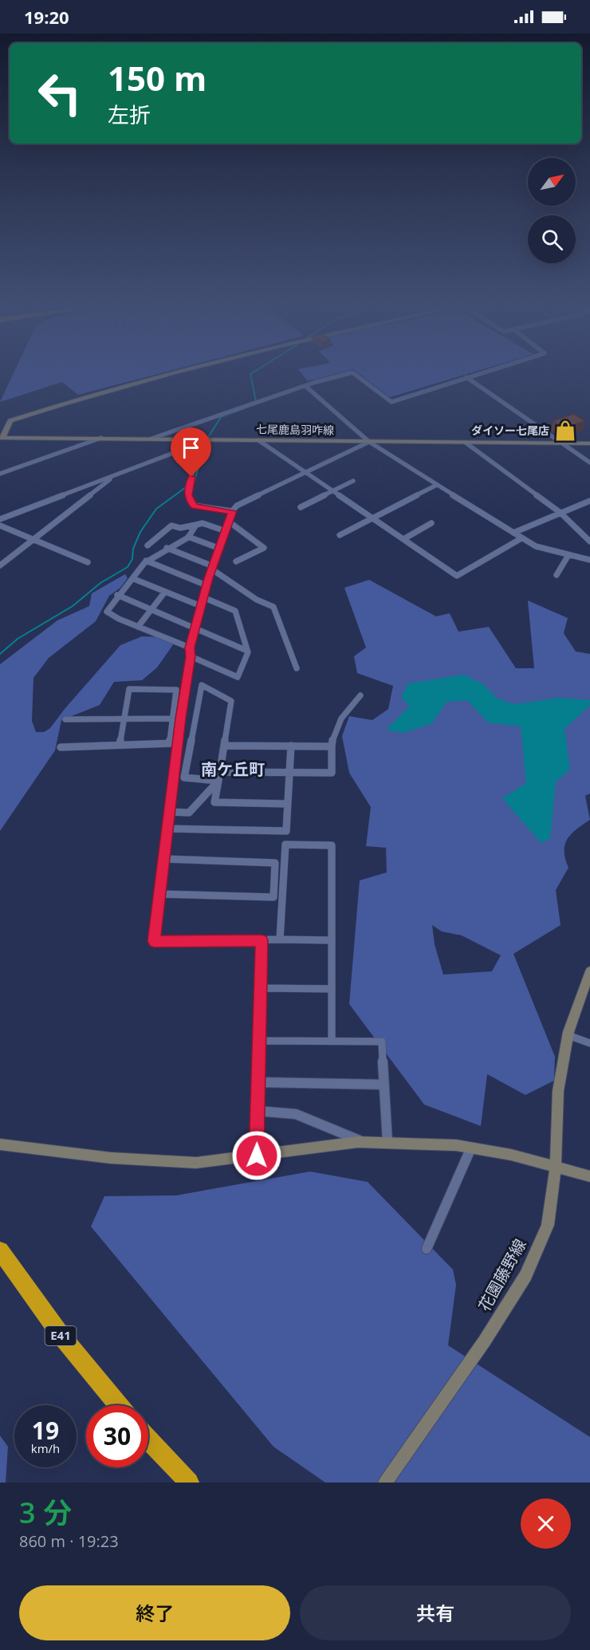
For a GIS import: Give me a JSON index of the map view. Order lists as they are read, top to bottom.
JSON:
{
  "streets": {
    "highway": ["E41"],
    "street": ["七尾鹿島羽咋線", "花園藤野線"]
  },
  "districts": ["南ケ丘町"],
  "places": {
    "shop": ["ダイソー七尾店"]
  },
  "north": "top right",
  "page": {
    "status": "19:20",
    "turn": ["150 m", "左折"],
    "speed": "19 km/h",
    "limit": "30",
    "heading": ["3 分", "860 m · 19:23"],
    "buttons": ["終了", "共有"]
  }
}
